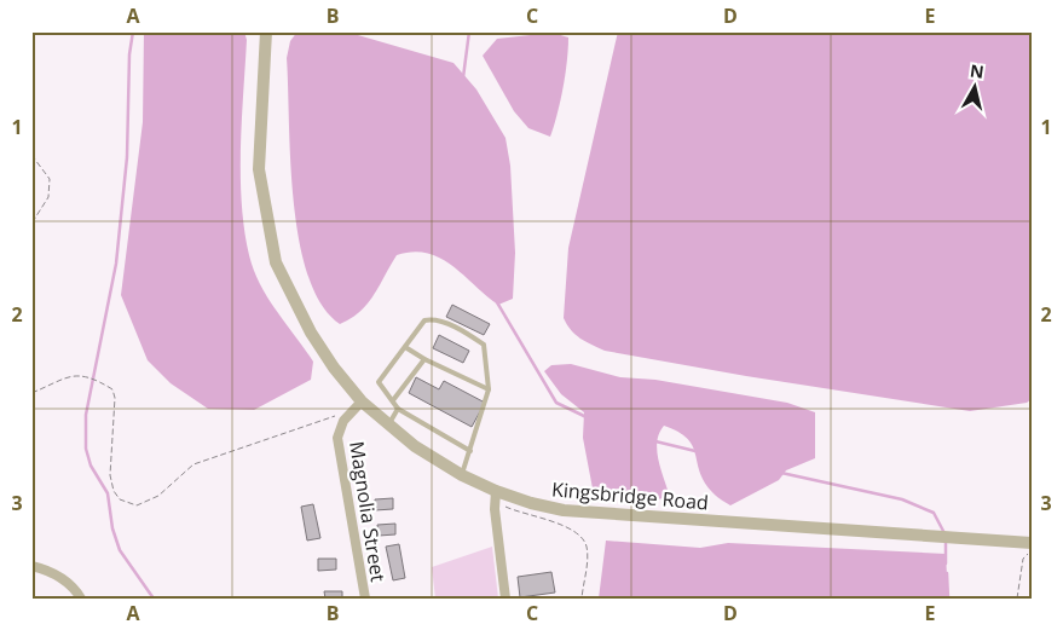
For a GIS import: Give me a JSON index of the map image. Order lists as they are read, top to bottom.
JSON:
{
  "streets": {
    "street": ["Kingsbridge Road", "Magnolia Street"]
  },
  "crossings": [
    ["Kingsbridge Road", "Magnolia Street"]
  ],
  "north": "top",
  "grid": {
    "columns": [
      "A",
      "B",
      "C",
      "D",
      "E"
    ],
    "rows": ["1", "2", "3"]
  }
}
